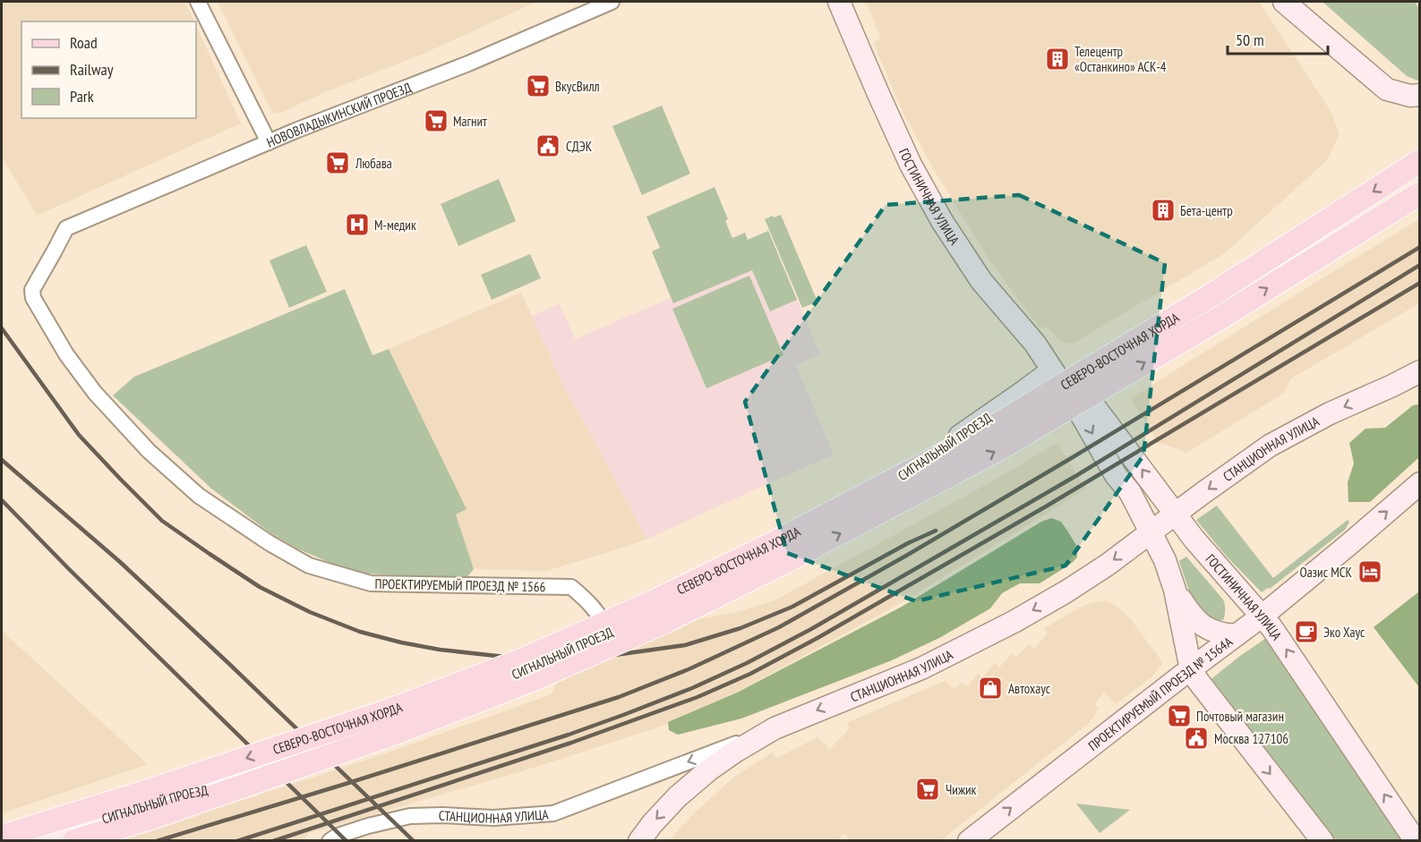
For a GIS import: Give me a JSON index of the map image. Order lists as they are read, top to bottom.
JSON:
{
  "streets": {
    "main road": ["СЕВЕРО-ВОСТОЧНАЯ ХОРДА"],
    "street": [
      "НОВОВЛАДЫКИНСКИЙ ПРОЕЗД",
      "ГОСТИНИЧНАЯ УЛИЦА",
      "СИГНАЛЬНЫЙ ПРОЕЗД",
      "СТАНЦИОННАЯ УЛИЦА",
      "ПРОЕКТИРУЕМЫЙ ПРОЕЗД № 1566",
      "ПРОЕКТИРУЕМЫЙ ПРОЕЗД № 1564А"
    ]
  },
  "crossings": [
    ["НОВОВЛАДЫКИНСКИЙ ПРОЕЗД", "ПРОЕКТИРУЕМЫЙ ПРОЕЗД № 1566"],
    ["ГОСТИНИЧНАЯ УЛИЦА", "СИГНАЛЬНЫЙ ПРОЕЗД"],
    ["ГОСТИНИЧНАЯ УЛИЦА", "СТАНЦИОННАЯ УЛИЦА"],
    ["ГОСТИНИЧНАЯ УЛИЦА", "ПРОЕКТИРУЕМЫЙ ПРОЕЗД № 1564А"],
    ["СИГНАЛЬНЫЙ ПРОЕЗД", "ПРОЕКТИРУЕМЫЙ ПРОЕЗД № 1566"]
  ],
  "one_way": ["СТАНЦИОННАЯ УЛИЦА", "ПРОЕКТИРУЕМЫЙ ПРОЕЗД № 1564А"],
  "places": {
    "building": ["Телецентр «Останкино» АСК-4", "Бета-центр"],
    "supermarket": [
      "ВкусВилл",
      "Магнит",
      "Любава",
      "Почтовый магазин",
      "Чижик"
    ],
    "public building": ["СДЭК", "Москва 127106"],
    "hospital": ["М-медик"],
    "hotel": ["Оазис МСК"],
    "cafe": ["Эко Хаус"],
    "shop": ["Автохаус"]
  },
  "legend": ["Road", "Railway", "Park"],
  "scale_bar": "50 m"
}
